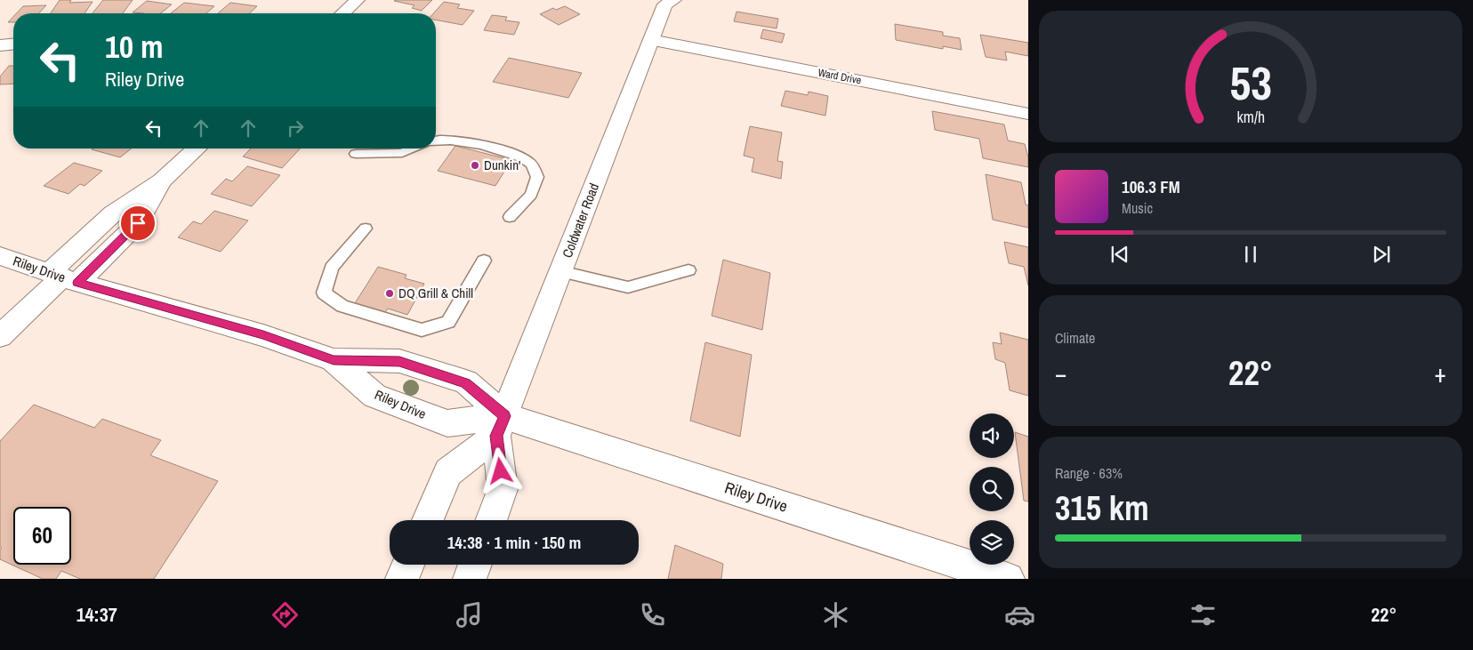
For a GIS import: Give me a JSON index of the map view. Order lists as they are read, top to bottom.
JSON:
{
  "streets": {
    "street": ["Ward Drive", "Coldwater Road", "Riley Drive"]
  },
  "crossings": [
    ["Ward Drive", "Coldwater Road"],
    ["Coldwater Road", "Riley Drive"]
  ],
  "places": ["Dunkin'", "DQ Grill & Chill"],
  "page": {
    "turn": ["10 m", "Riley Drive"],
    "song": ["106.3 FM", "Music"],
    "tile": [
      "Climate",
      ["Range · 63%", "315 km"]
    ],
    "heat": ["−", "22°", "+"],
    "limit": "60",
    "trip": "14:38 · 1 min · 150 m",
    "tabs": ["14:37", "22°"],
    "gauge": ["53", "km/h"]
  }
}
